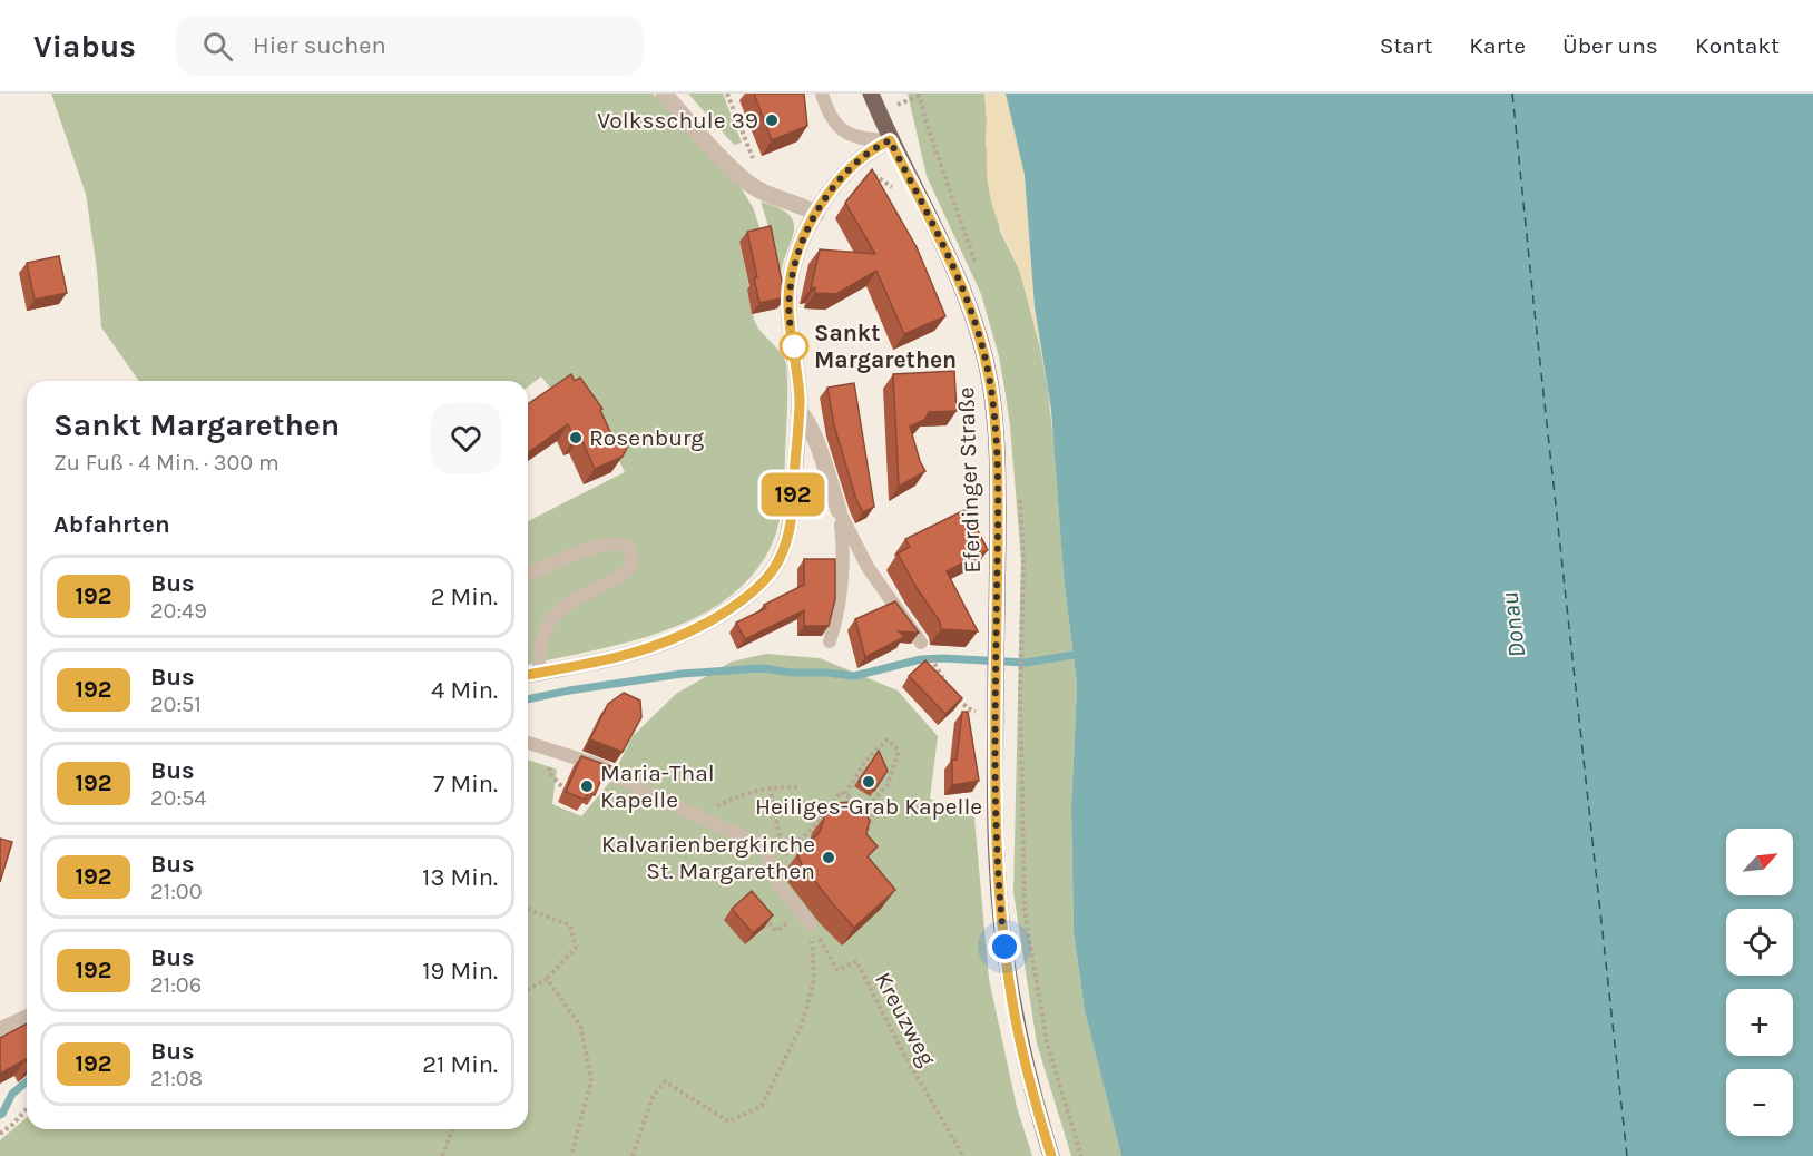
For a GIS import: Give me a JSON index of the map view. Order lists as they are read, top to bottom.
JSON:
{
  "streets": {
    "main road": ["Eferdinger Straße"],
    "path": ["Kreuzweg"]
  },
  "water": ["Donau"],
  "places": [
    "Volksschule 39",
    "Sankt Margarethen",
    "Rosenburg",
    "Heiliges-Grab Kapelle",
    "Maria-Thal Kapelle",
    "Kalvarienbergkirche St. Margarethen"
  ],
  "lines": ["bus line 192"],
  "north": "top right",
  "page": {
    "header": "Viabus",
    "search": "Hier suchen",
    "nav": [
      "Start",
      "Karte",
      "Über uns",
      "Kontakt"
    ],
    "on_map": "192",
    "heading": [
      ["Sankt Margarethen", "Zu Fuß · 4 Min. · 300 m"],
      "Abfahrten"
    ],
    "list": [
      {
        "mark": "192",
        "name": "Bus",
        "note": "20:49",
        "value": "2 Min."
      },
      {
        "mark": "192",
        "name": "Bus",
        "note": "20:51",
        "value": "4 Min."
      },
      {
        "mark": "192",
        "name": "Bus",
        "note": "20:54",
        "value": "7 Min."
      },
      {
        "mark": "192",
        "name": "Bus",
        "note": "21:00",
        "value": "13 Min."
      },
      {
        "mark": "192",
        "name": "Bus",
        "note": "21:06",
        "value": "19 Min."
      },
      {
        "mark": "192",
        "name": "Bus",
        "note": "21:08",
        "value": "21 Min."
      }
    ],
    "map_buttons": ["+", "−"]
  }
}
